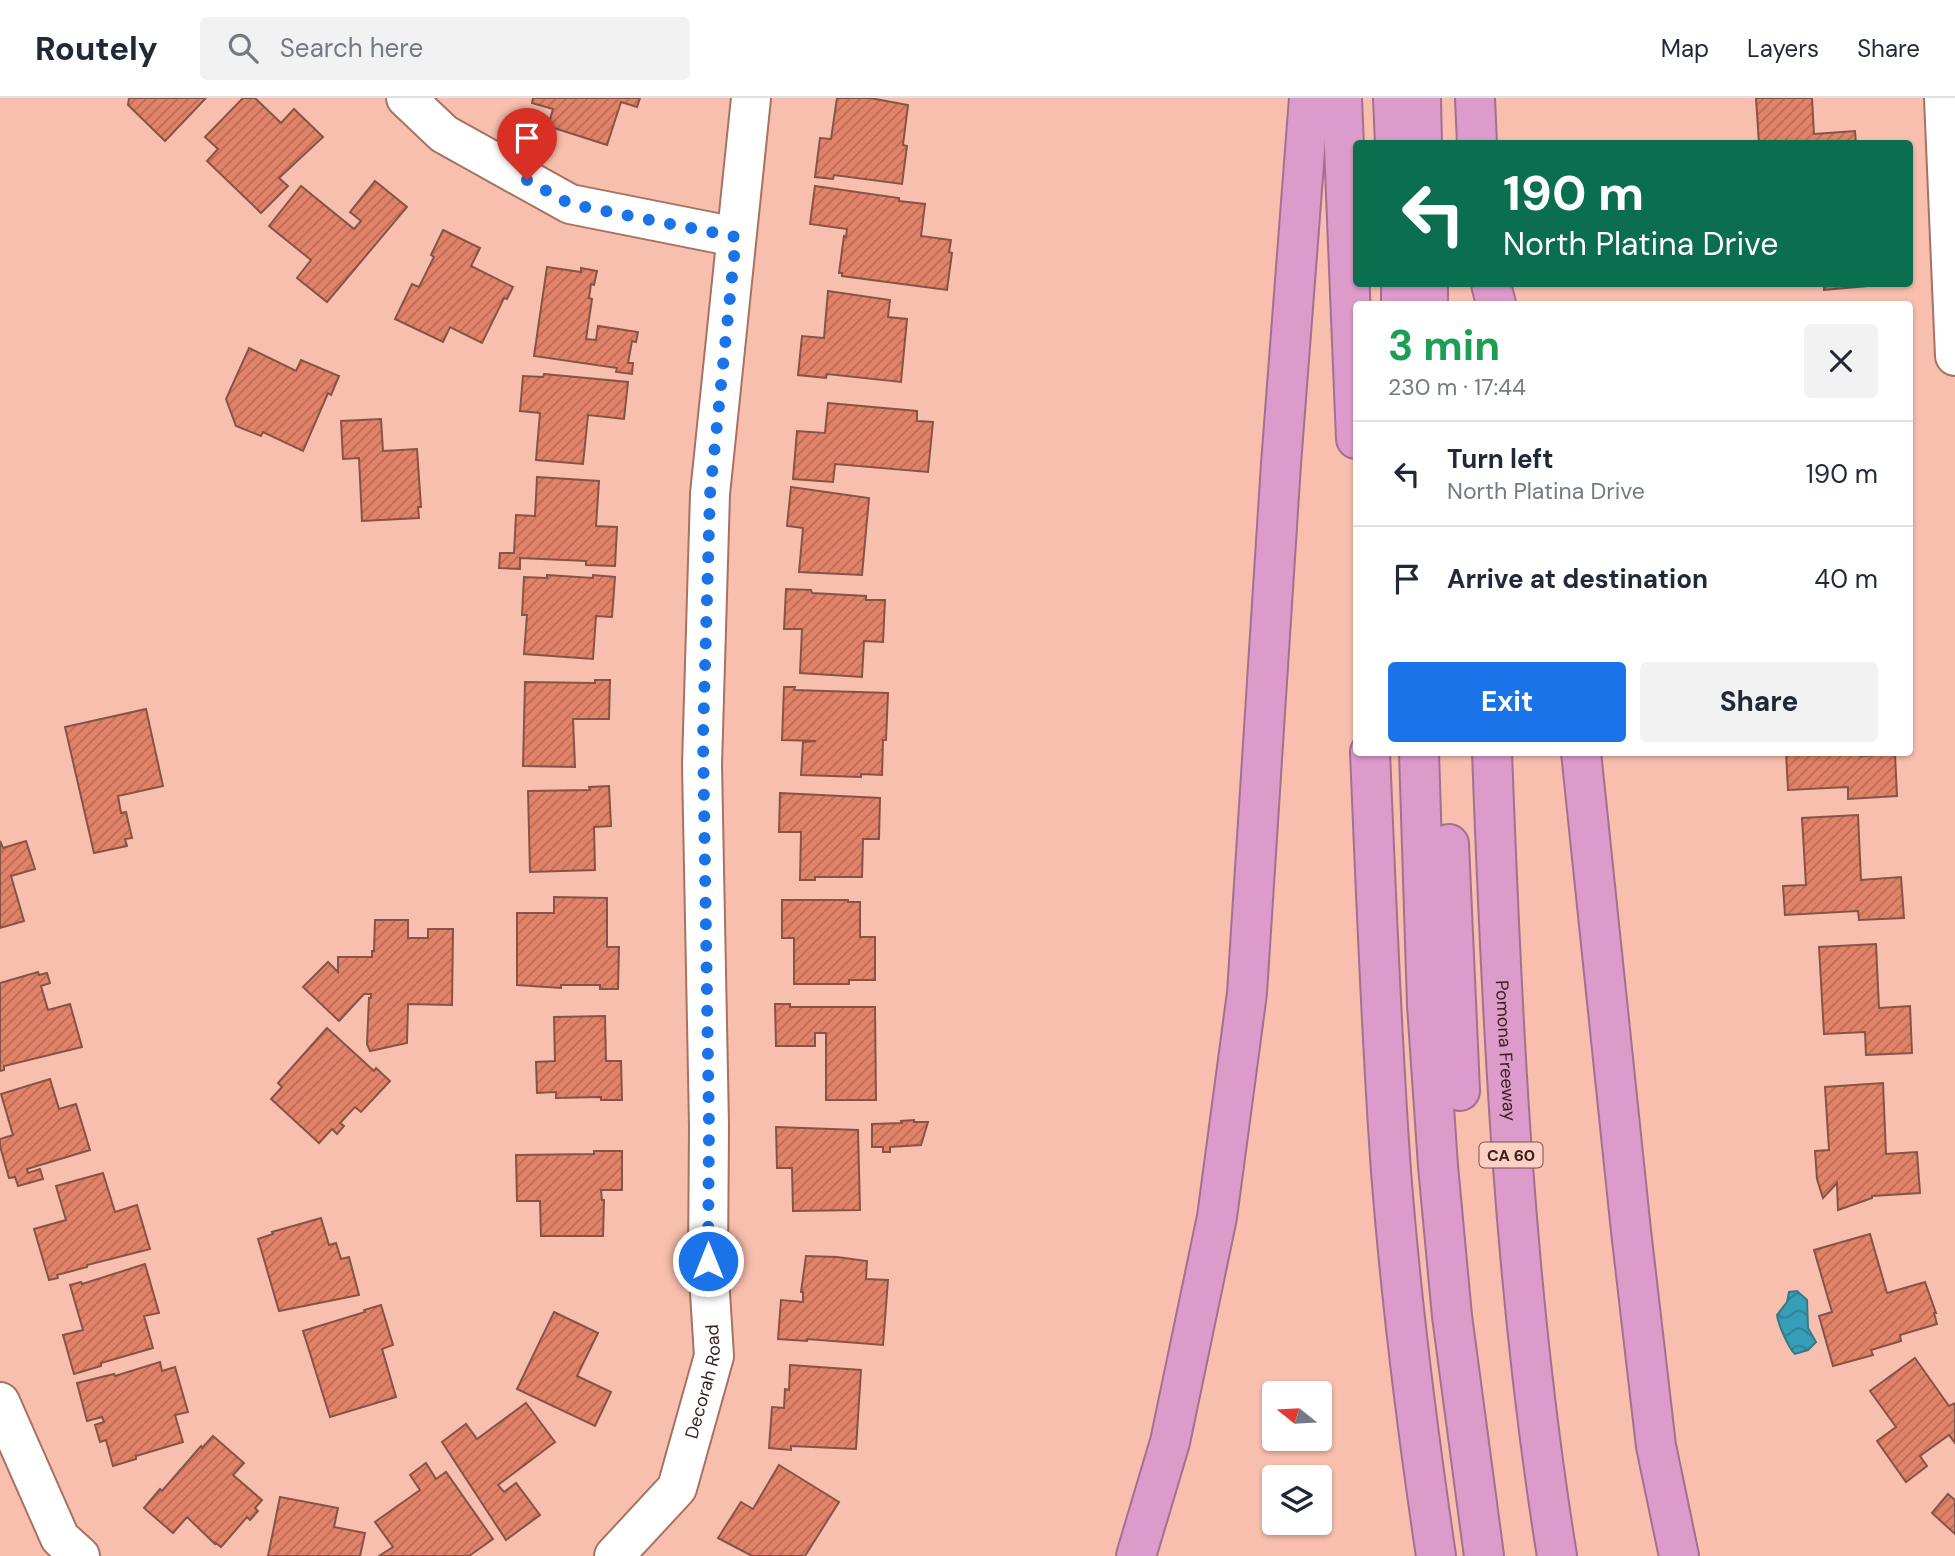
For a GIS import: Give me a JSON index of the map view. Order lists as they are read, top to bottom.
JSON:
{
  "streets": {
    "highway": ["Pomona Freeway", "CA 60"],
    "street": ["Decorah Road"]
  },
  "north": "left",
  "page": {
    "header": "Routely",
    "search": "Search here",
    "nav": ["Map", "Layers", "Share"],
    "turn": ["190 m", "North Platina Drive"],
    "heading": ["3 min", "230 m · 17:44"],
    "list": [
      {
        "name": "Turn left",
        "note": "North Platina Drive",
        "value": "190 m"
      },
      {
        "name": "Arrive at destination",
        "value": "40 m"
      }
    ],
    "buttons": ["Exit", "Share"]
  }
}
